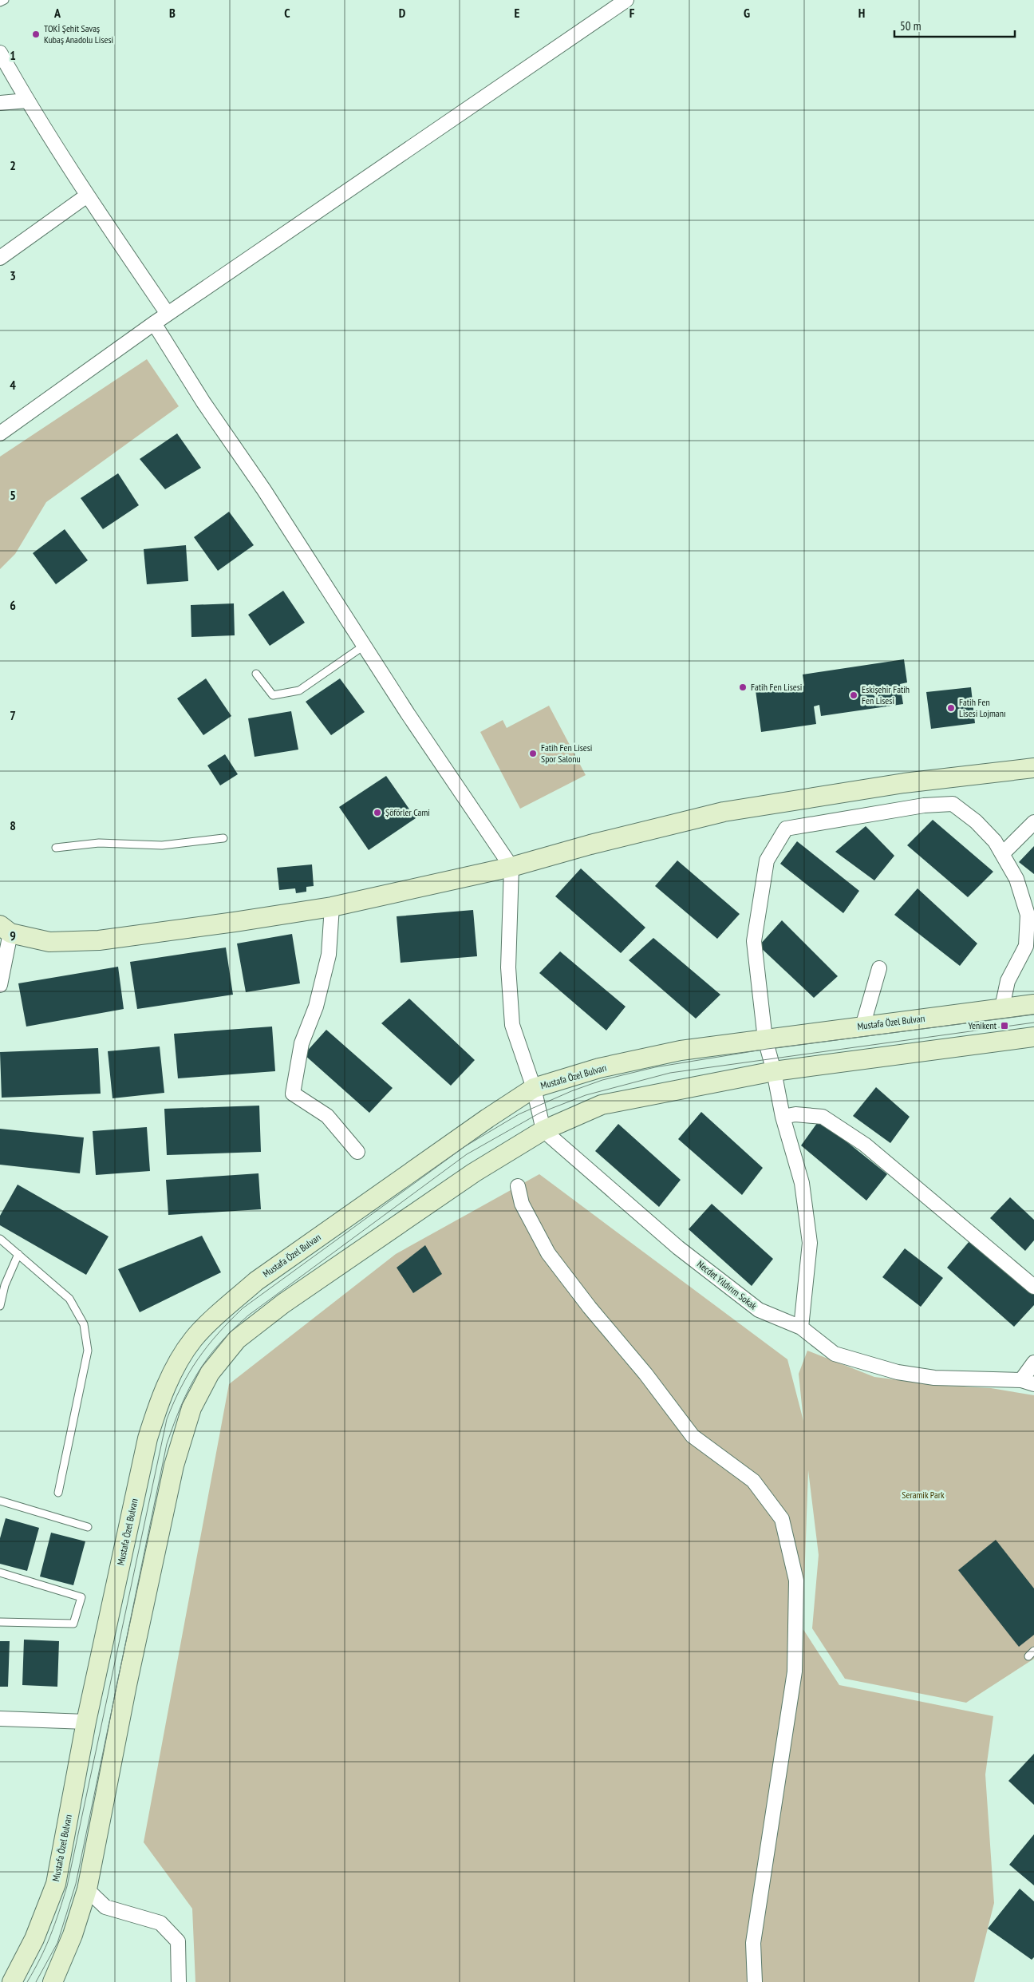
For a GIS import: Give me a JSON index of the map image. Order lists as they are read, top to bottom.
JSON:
{
  "streets": {
    "main road": ["Mustafa Özel Bulvarı"],
    "street": ["Necdet Yıldırım Sokak"]
  },
  "parks": ["Seramik Park"],
  "places": {
    "other": [
      "TOKİ Şehit Savaş Kubaş Anadolu Lisesi",
      "Fatih Fen Lisesi",
      "Eskişehir Fatih Fen Lisesi",
      "Fatih Fen Lisesi Lojmanı",
      "Fatih Fen Lisesi Spor Salonu",
      "Şöförler Cami"
    ],
    "transit": ["Yenikent"]
  },
  "scale_bar": "50 m",
  "grid": {
    "columns": [
      "A",
      "B",
      "C",
      "D",
      "E",
      "F",
      "G",
      "H"
    ],
    "rows": [
      "1",
      "2",
      "3",
      "4",
      "5",
      "6",
      "7",
      "8",
      "9"
    ]
  }
}
